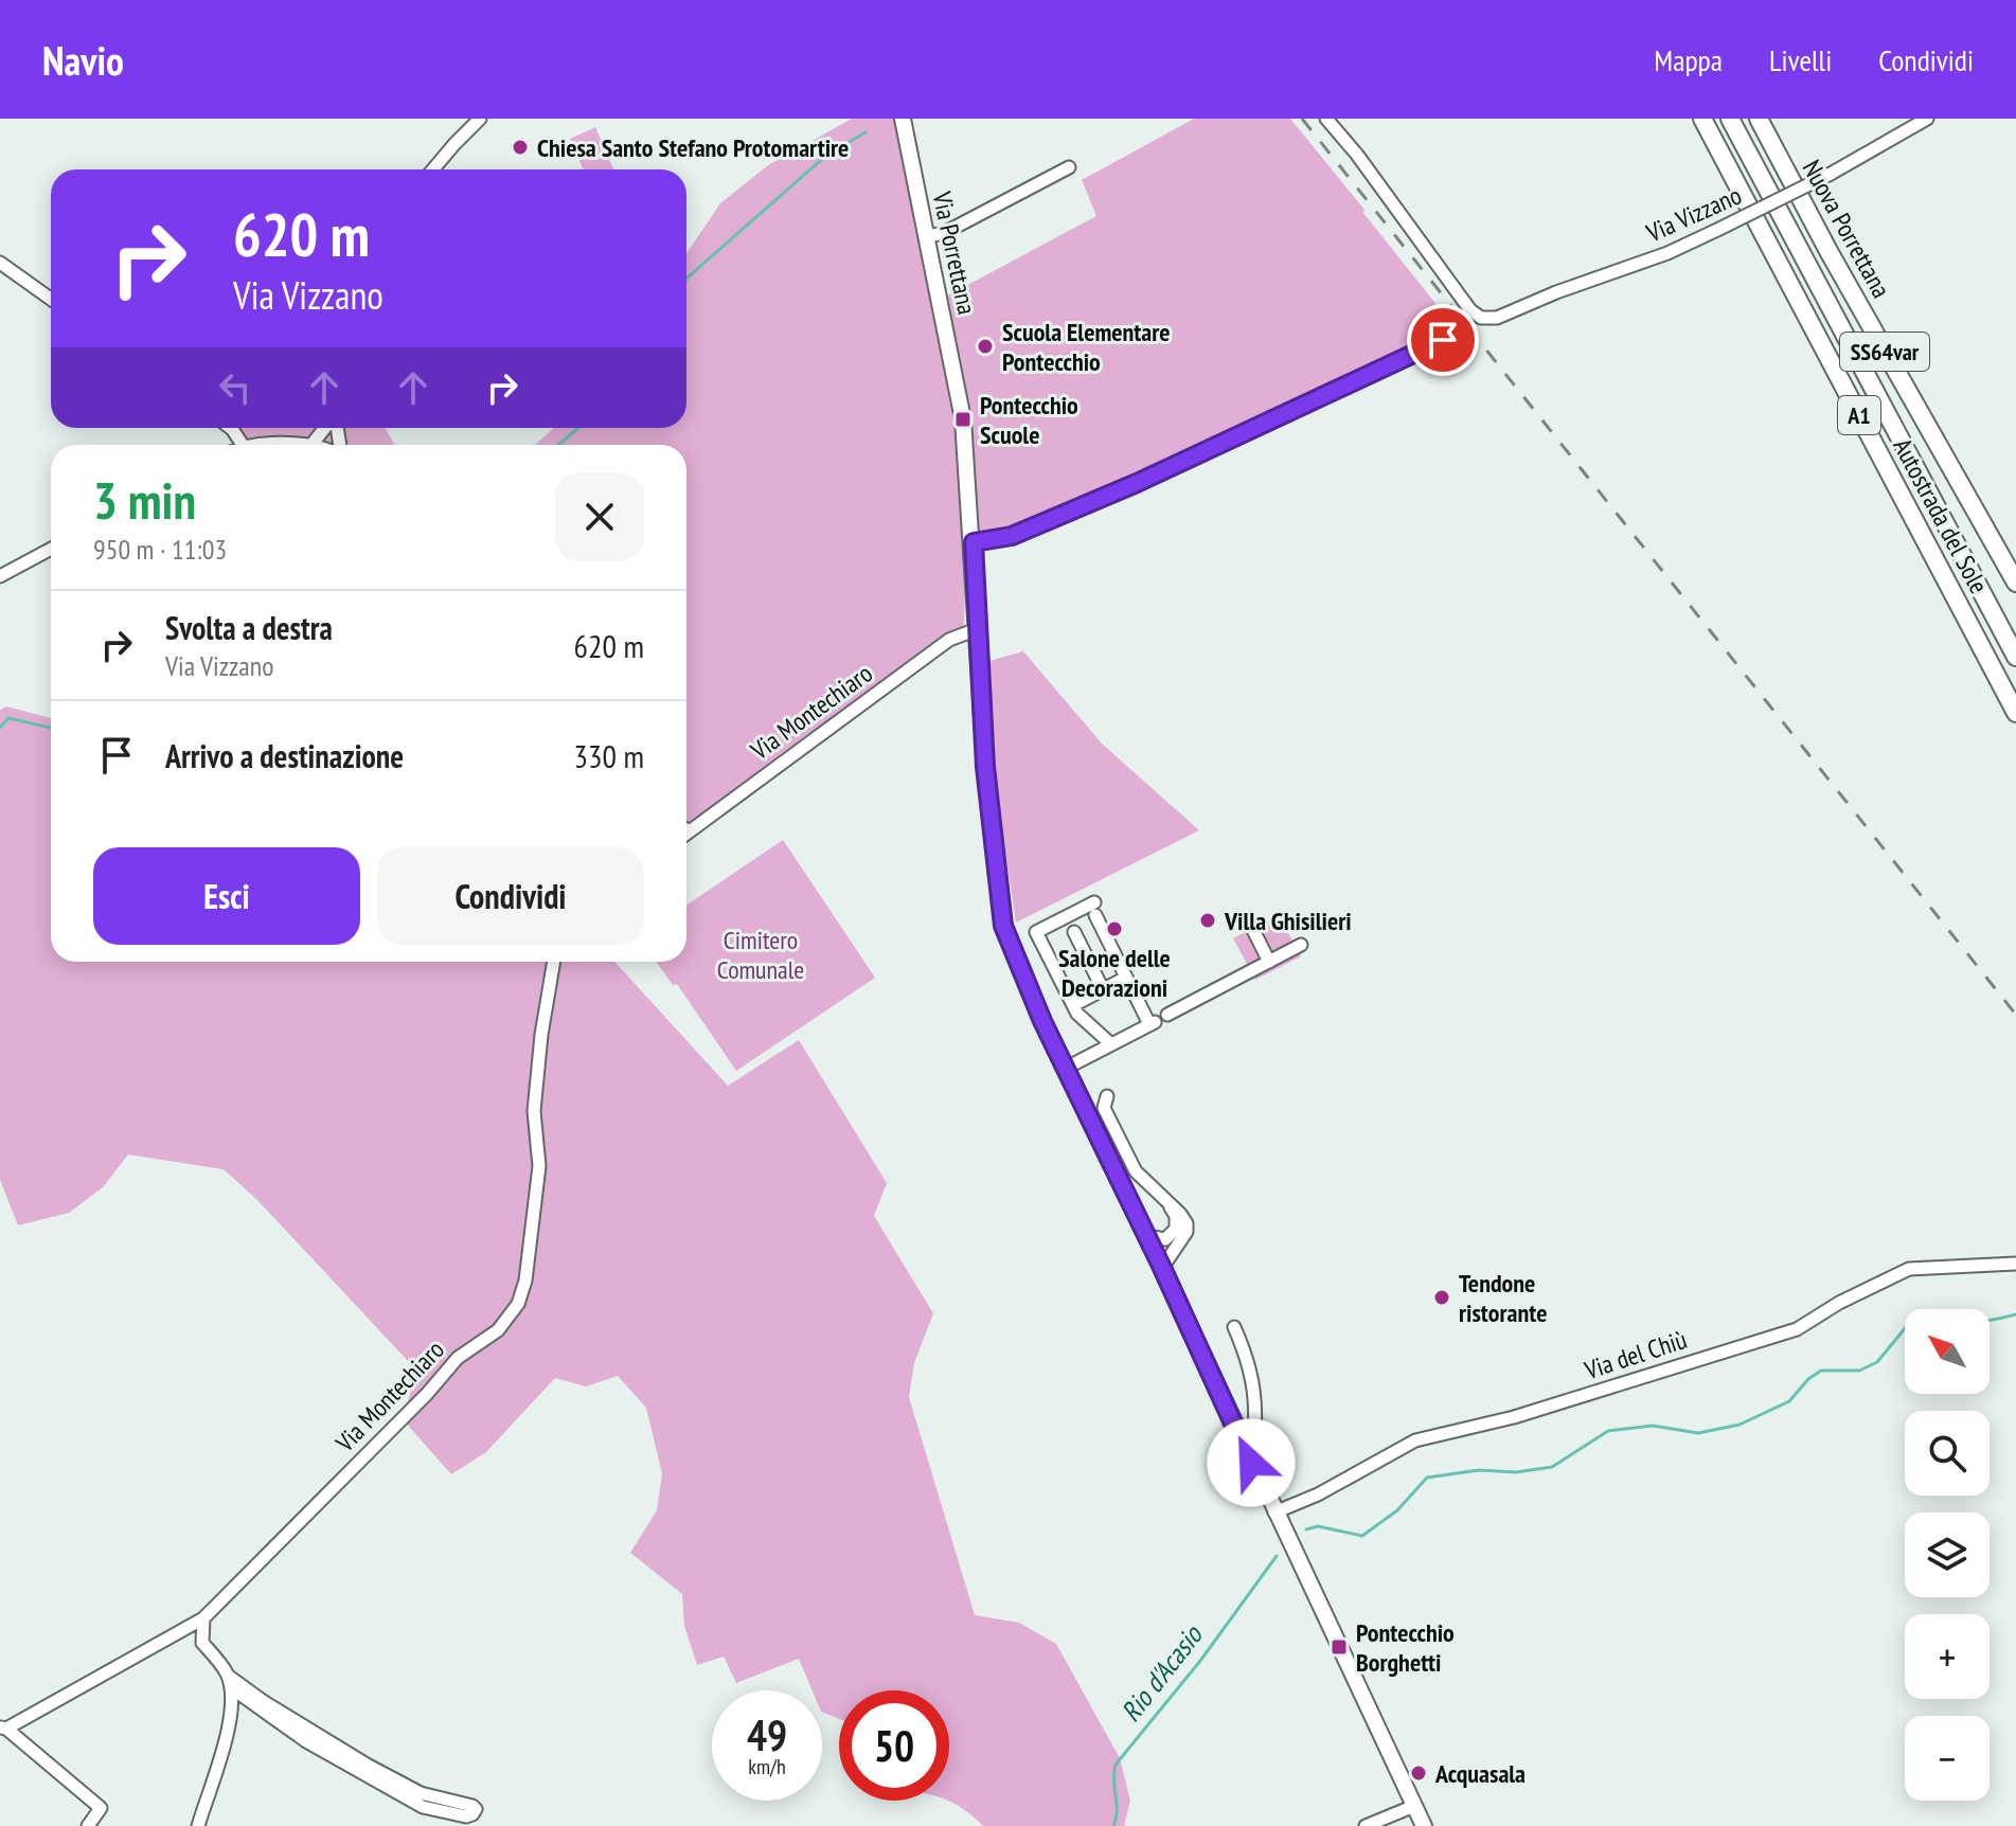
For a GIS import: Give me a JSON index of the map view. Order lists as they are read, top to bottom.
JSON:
{
  "streets": {
    "highway": [
      "Nuova Porrettana",
      "SS64var",
      "A1",
      "Autostrada del Sole"
    ],
    "main road": ["Via Porrettana"],
    "street": ["Via Vizzano", "Via Montechiaro", "Via del Chiù"]
  },
  "crossings": [
    ["Via Porrettana", "Via Montechiaro"],
    ["Via Porrettana", "Via del Chiù"]
  ],
  "water": ["Rio d'Acasio"],
  "parks": ["Cimitero Comunale"],
  "places": {
    "other": [
      "Chiesa Santo Stefano Protomartire",
      "Scuola Elementare Pontecchio",
      "Villa Ghisilieri",
      "Salone delle Decorazioni",
      "Tendone ristorante",
      "Acquasala"
    ],
    "transit": ["Pontecchio Scuole", "Pontecchio Borghetti"]
  },
  "north": "top left",
  "page": {
    "header": "Navio",
    "nav": ["Mappa", "Livelli", "Condividi"],
    "turn": ["620 m", "Via Vizzano"],
    "heading": ["3 min", "950 m · 11:03"],
    "list": [
      {
        "name": "Svolta a destra",
        "note": "Via Vizzano",
        "value": "620 m"
      },
      {
        "name": "Arrivo a destinazione",
        "value": "330 m"
      }
    ],
    "buttons": ["Esci", "Condividi"],
    "map_buttons": ["+", "−"],
    "speed": "49 km/h",
    "limit": "50"
  }
}
